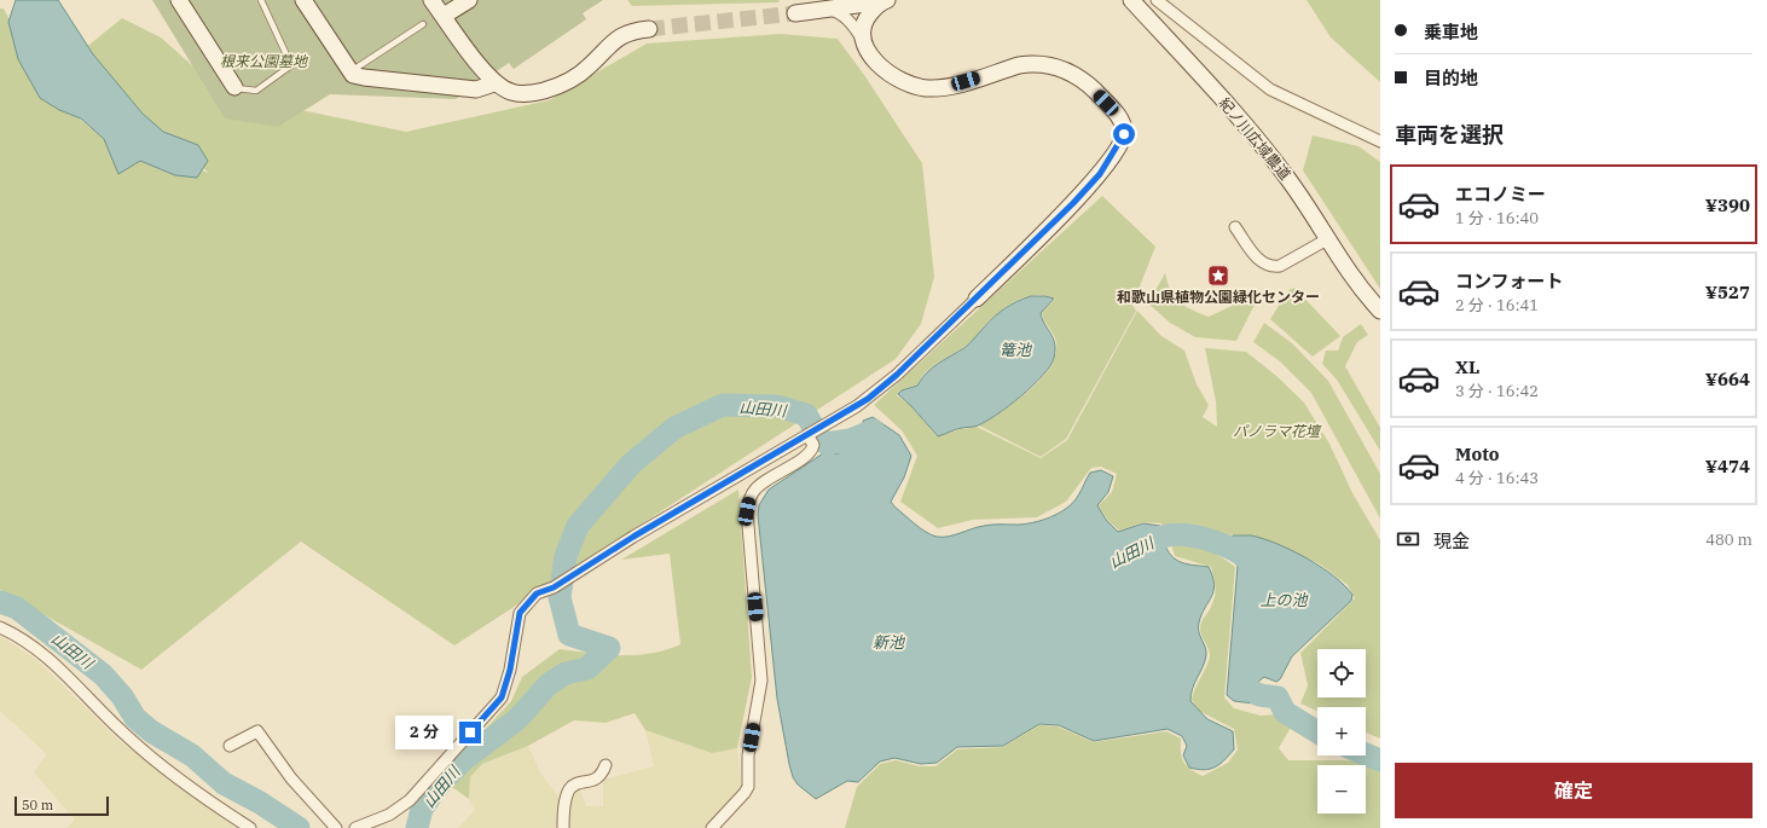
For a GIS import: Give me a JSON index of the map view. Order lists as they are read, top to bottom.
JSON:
{
  "streets": {
    "street": ["紀ノ川広域農道"]
  },
  "water": [
    "篭池",
    "山田川",
    "上の池",
    "新池"
  ],
  "parks": ["根来公園墓地", "パノラマ花壇"],
  "places": {
    "place": ["和歌山県植物公園緑化センター"]
  },
  "scale_bar": "50 m",
  "page": {
    "banner": ["乗車地", "目的地"],
    "heading": "車両を選択",
    "list": [
      {
        "name": "エコノミー",
        "note": "1 分 · 16:40",
        "value": "¥390"
      },
      {
        "name": "コンフォート",
        "note": "2 分 · 16:41",
        "value": "¥527"
      },
      {
        "name": "XL",
        "note": "3 分 · 16:42",
        "value": "¥664"
      },
      {
        "name": "Moto",
        "note": "4 分 · 16:43",
        "value": "¥474"
      }
    ],
    "pay": ["現金", "480 m"],
    "map_buttons": ["+", "−"],
    "bubble": "2 分",
    "buttons": "確定",
    "scale": "50 m"
  }
}
